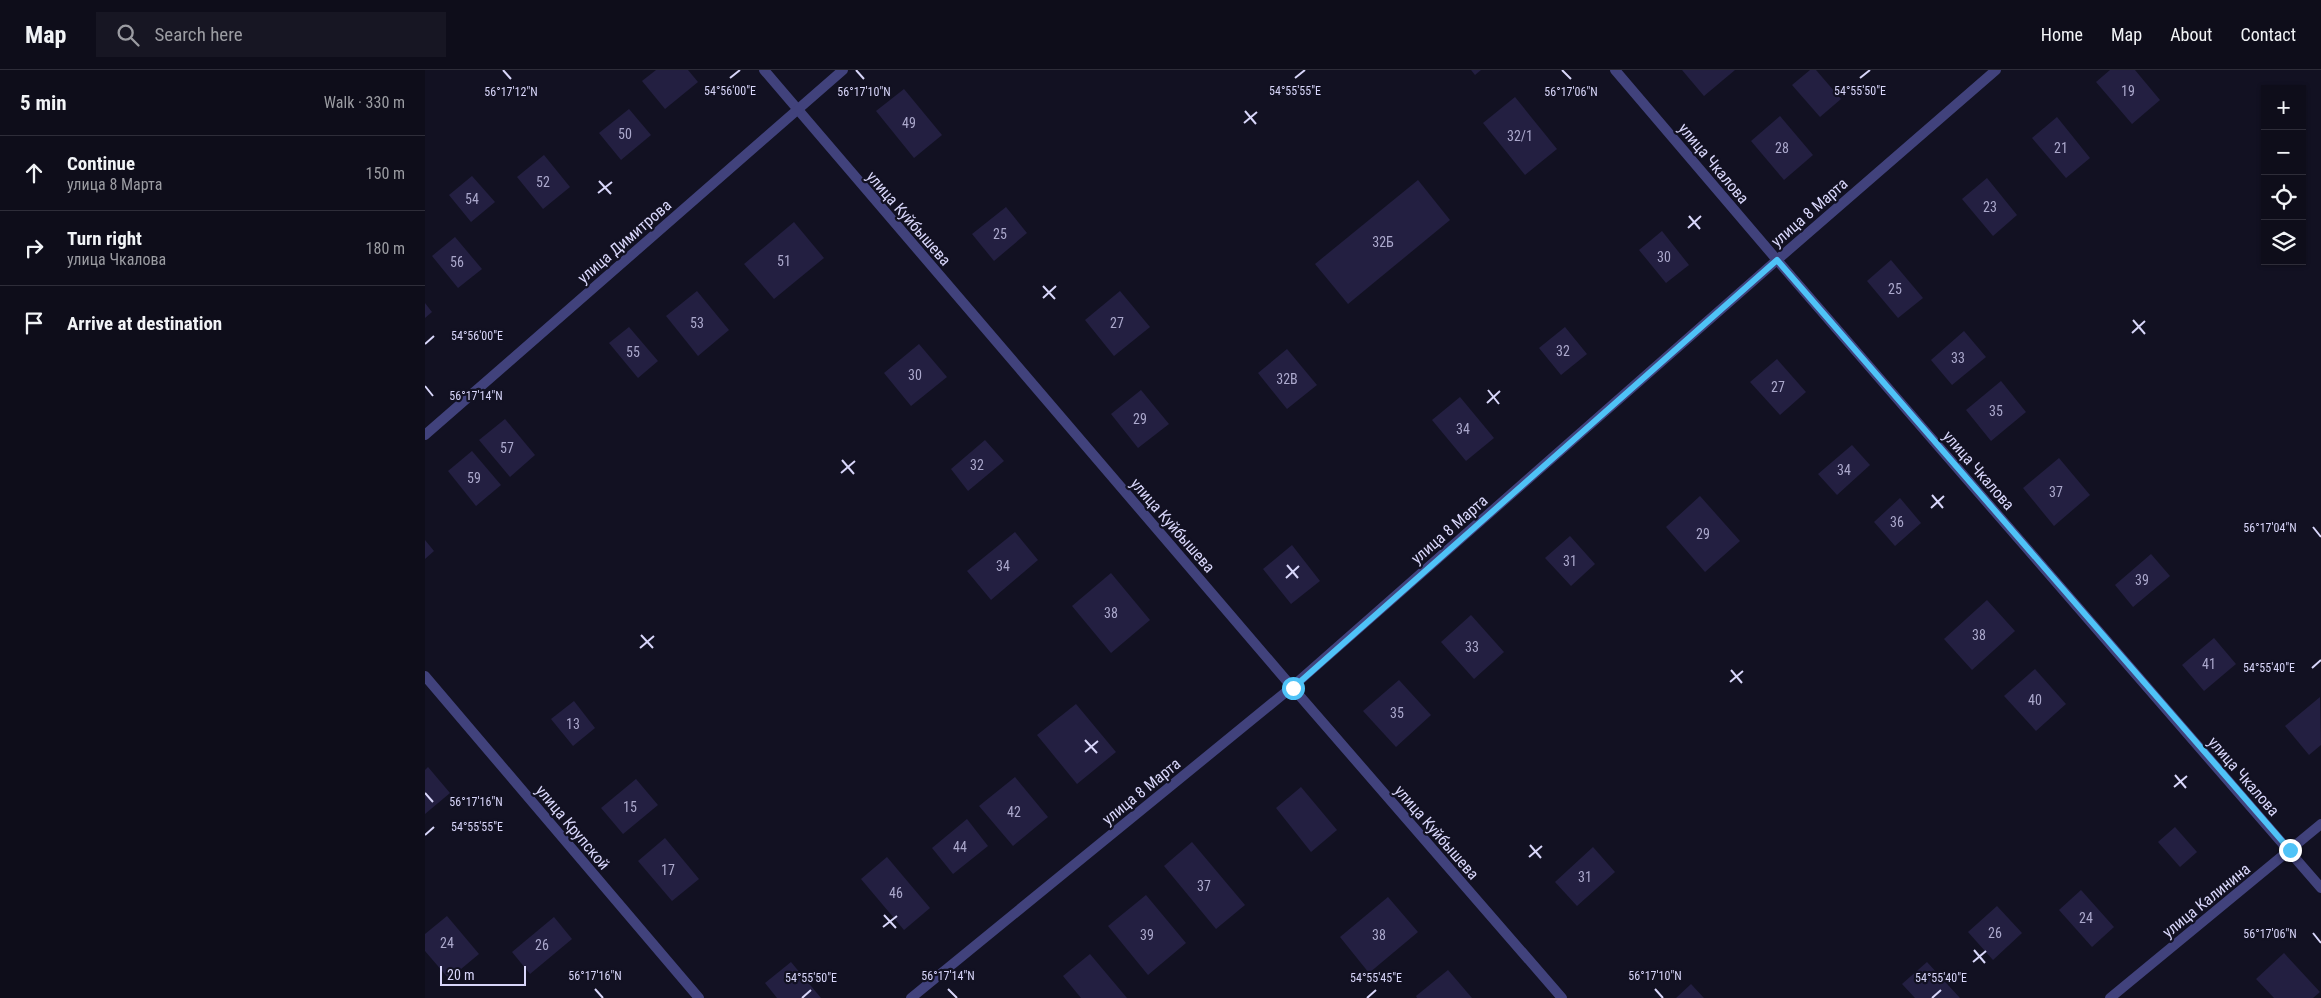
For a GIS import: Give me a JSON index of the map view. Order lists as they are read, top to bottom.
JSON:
{
  "streets": {
    "street": [
      "улица Чкалова",
      "улица 8 Марта",
      "улица Куйбышева",
      "улица Димитрова",
      "улица Крупской",
      "улица Калинина"
    ]
  },
  "crossings": [
    ["улица Чкалова", "улица 8 Марта"],
    ["улица Чкалова", "улица Калинина"],
    ["улица 8 Марта", "улица Куйбышева"],
    ["улица Куйбышева", "улица Димитрова"]
  ],
  "house_numbers": [
    "19",
    "49",
    "50",
    "32/1",
    "28",
    "21",
    "52",
    "54",
    "23",
    "25",
    "32Б",
    "30",
    "51",
    "56",
    "25",
    "53",
    "27",
    "32",
    "55",
    "33",
    "30",
    "32В",
    "27",
    "35",
    "29",
    "34",
    "57",
    "32",
    "34",
    "59",
    "37",
    "36",
    "29",
    "31",
    "34",
    "39",
    "38",
    "38",
    "33",
    "41",
    "40",
    "35",
    "13",
    "15",
    "42",
    "44",
    "17",
    "31",
    "37",
    "46",
    "24",
    "26",
    "39",
    "38",
    "24",
    "26"
  ],
  "scale_bar": "20 m",
  "page": {
    "header": "Map",
    "search": "Search here",
    "nav": [
      "Home",
      "Map",
      "About",
      "Contact"
    ],
    "heading": ["5 min", "Walk · 330 m"],
    "map_buttons": ["+", "−"],
    "list": [
      ["Continue", "улица 8 Марта", "150 m"],
      ["Turn right", "улица Чкалова", "180 m"],
      "Arrive at destination"
    ],
    "scale": "20 m"
  },
  "coordinates": [
    "54°56'00\"E",
    "54°55'55\"E",
    "54°55'50\"E",
    "56°17'12\"N",
    "56°17'10\"N",
    "56°17'06\"N",
    "56°17'14\"N",
    "56°17'04\"N",
    "54°55'40\"E",
    "56°17'16\"N",
    "54°55'45\"E"
  ]
}
